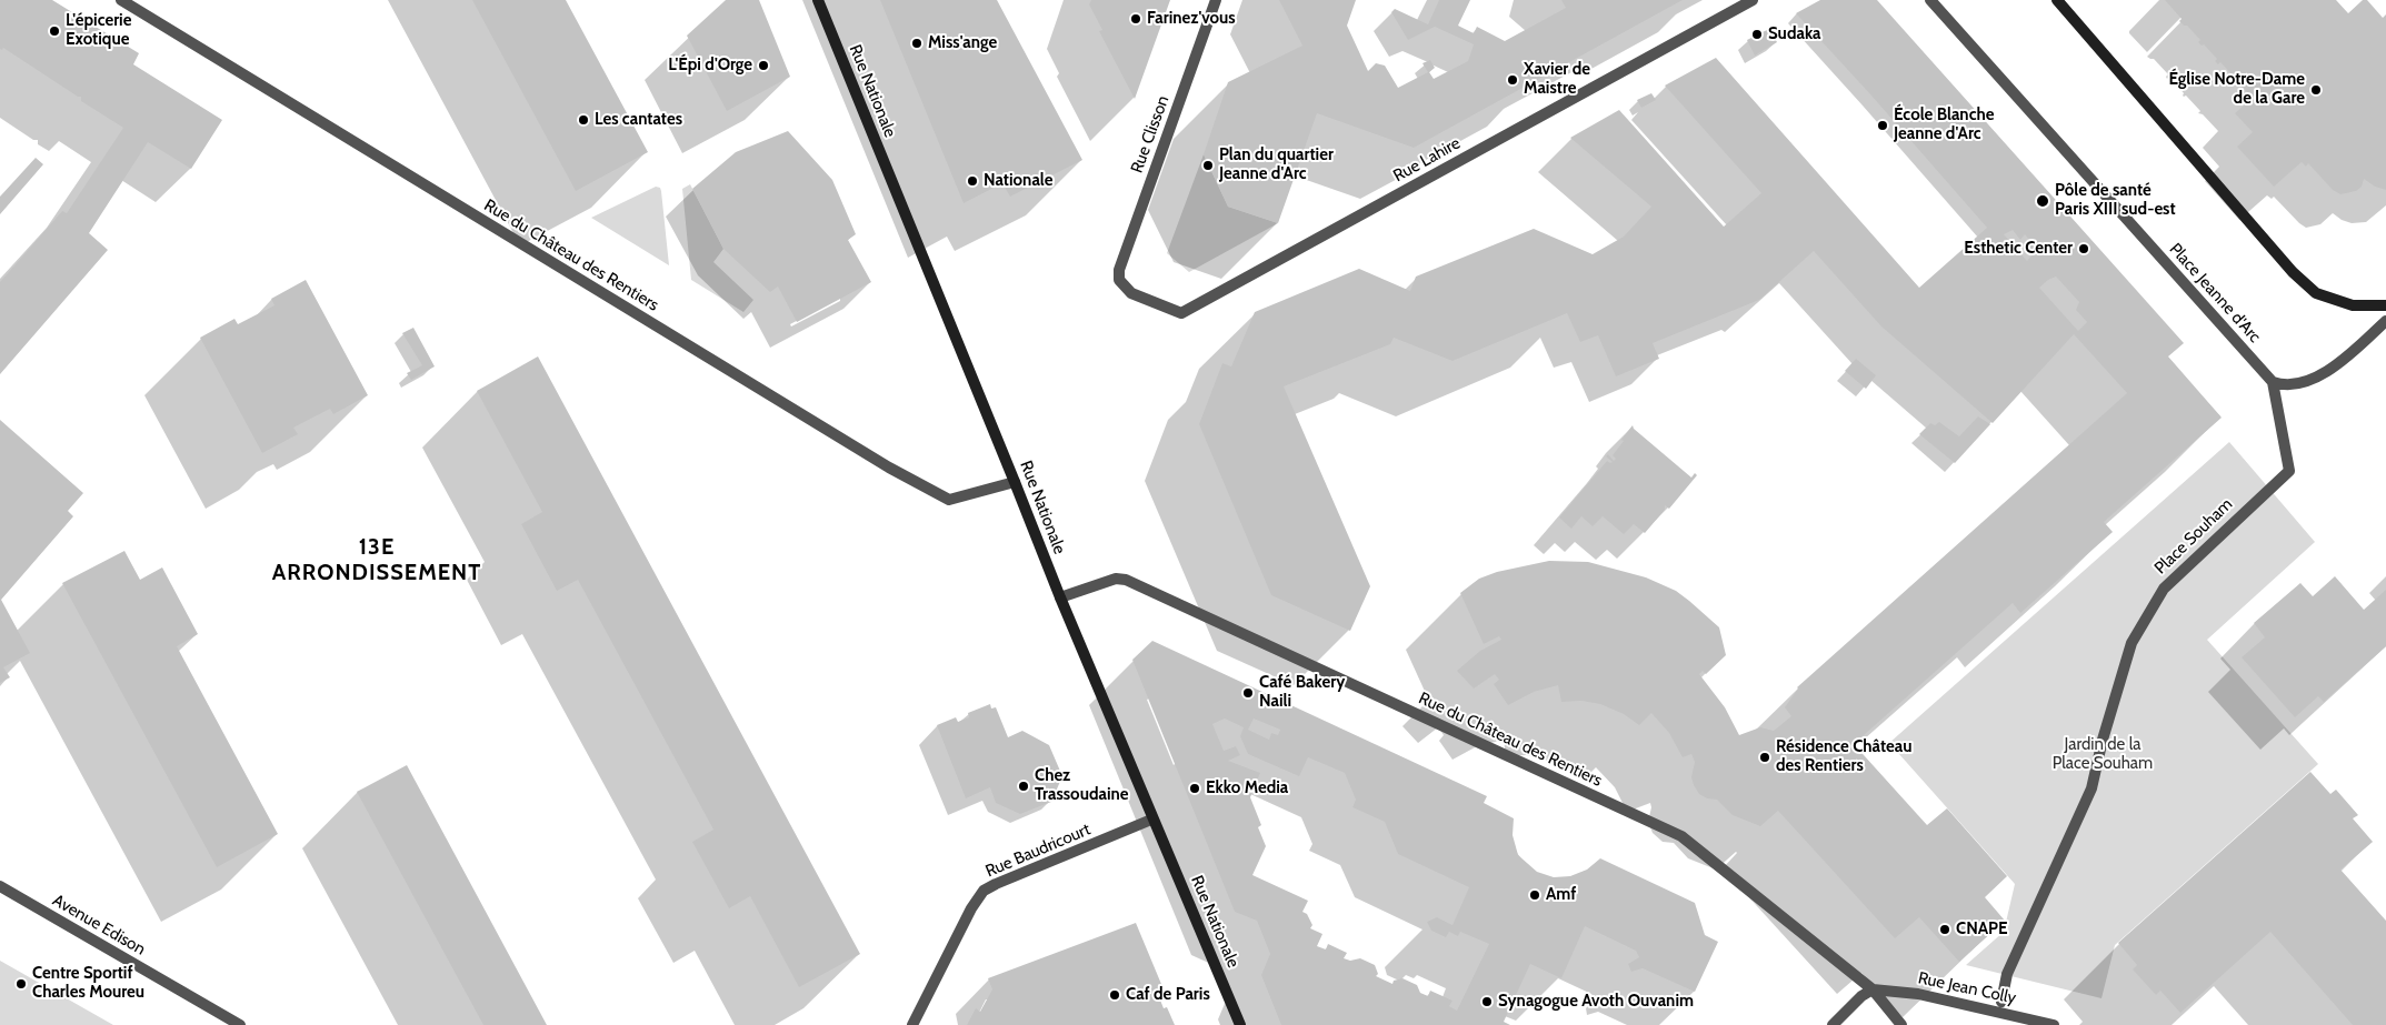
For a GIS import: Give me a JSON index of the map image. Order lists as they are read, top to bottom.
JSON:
{
  "streets": {
    "street": [
      "Rue Nationale",
      "Rue Clisson",
      "Rue Lahire",
      "Rue du Château des Rentiers",
      "Place Jeanne d'Arc",
      "Place Souham",
      "Rue Baudricourt",
      "Avenue Edison",
      "Rue Jean Colly"
    ]
  },
  "crossings": [
    ["Rue Nationale", "Rue du Château des Rentiers"],
    ["Rue Nationale", "Rue Baudricourt"],
    ["Rue Clisson", "Rue Lahire"],
    ["Rue du Château des Rentiers", "Rue Jean Colly"],
    ["Place Jeanne d'Arc", "Place Souham"]
  ],
  "districts": ["13E ARRONDISSEMENT"],
  "parks": ["Jardin de la Place Souham"],
  "places": [
    "Farinez'vous",
    "L'épicerie Exotique",
    "Sudaka",
    "Miss'ange",
    "L'Épi d'Orge",
    "Xavier de Maistre",
    "Église Notre-Dame de la Gare",
    "Les cantates",
    "École Blanche Jeanne d'Arc",
    "Plan du quartier Jeanne d'Arc",
    "Nationale",
    "Pôle de santé Paris XIII sud-est",
    "Esthetic Center",
    "Café Bakery Naili",
    "Résidence Château des Rentiers",
    "Chez Trassoudaine",
    "Ekko Media",
    "Amf",
    "CNAPE",
    "Centre Sportif Charles Moureu",
    "Caf de Paris",
    "Synagogue Avoth Ouvanim"
  ]
}
